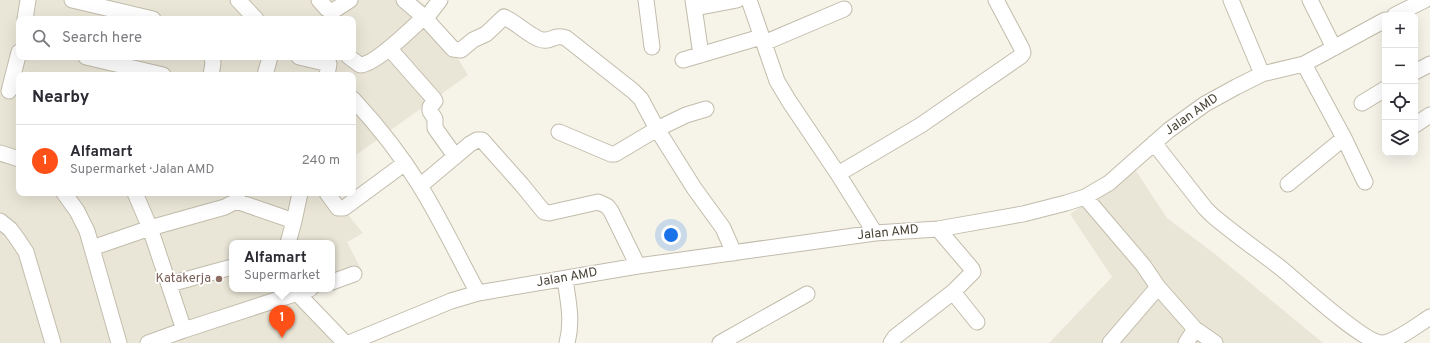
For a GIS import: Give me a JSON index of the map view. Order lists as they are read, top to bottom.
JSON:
{
  "streets": {
    "street": ["Jalan AMD"]
  },
  "places": ["Katakerja"],
  "page": {
    "map_buttons": ["+", "−"],
    "search": "Search here",
    "heading": "Nearby",
    "list": [
      {
        "mark": "1",
        "name": "Alfamart",
        "note": "Supermarket · Jalan AMD",
        "value": "240 m"
      }
    ],
    "popup": ["Alfamart", "Supermarket"],
    "pins": "1"
  }
}
